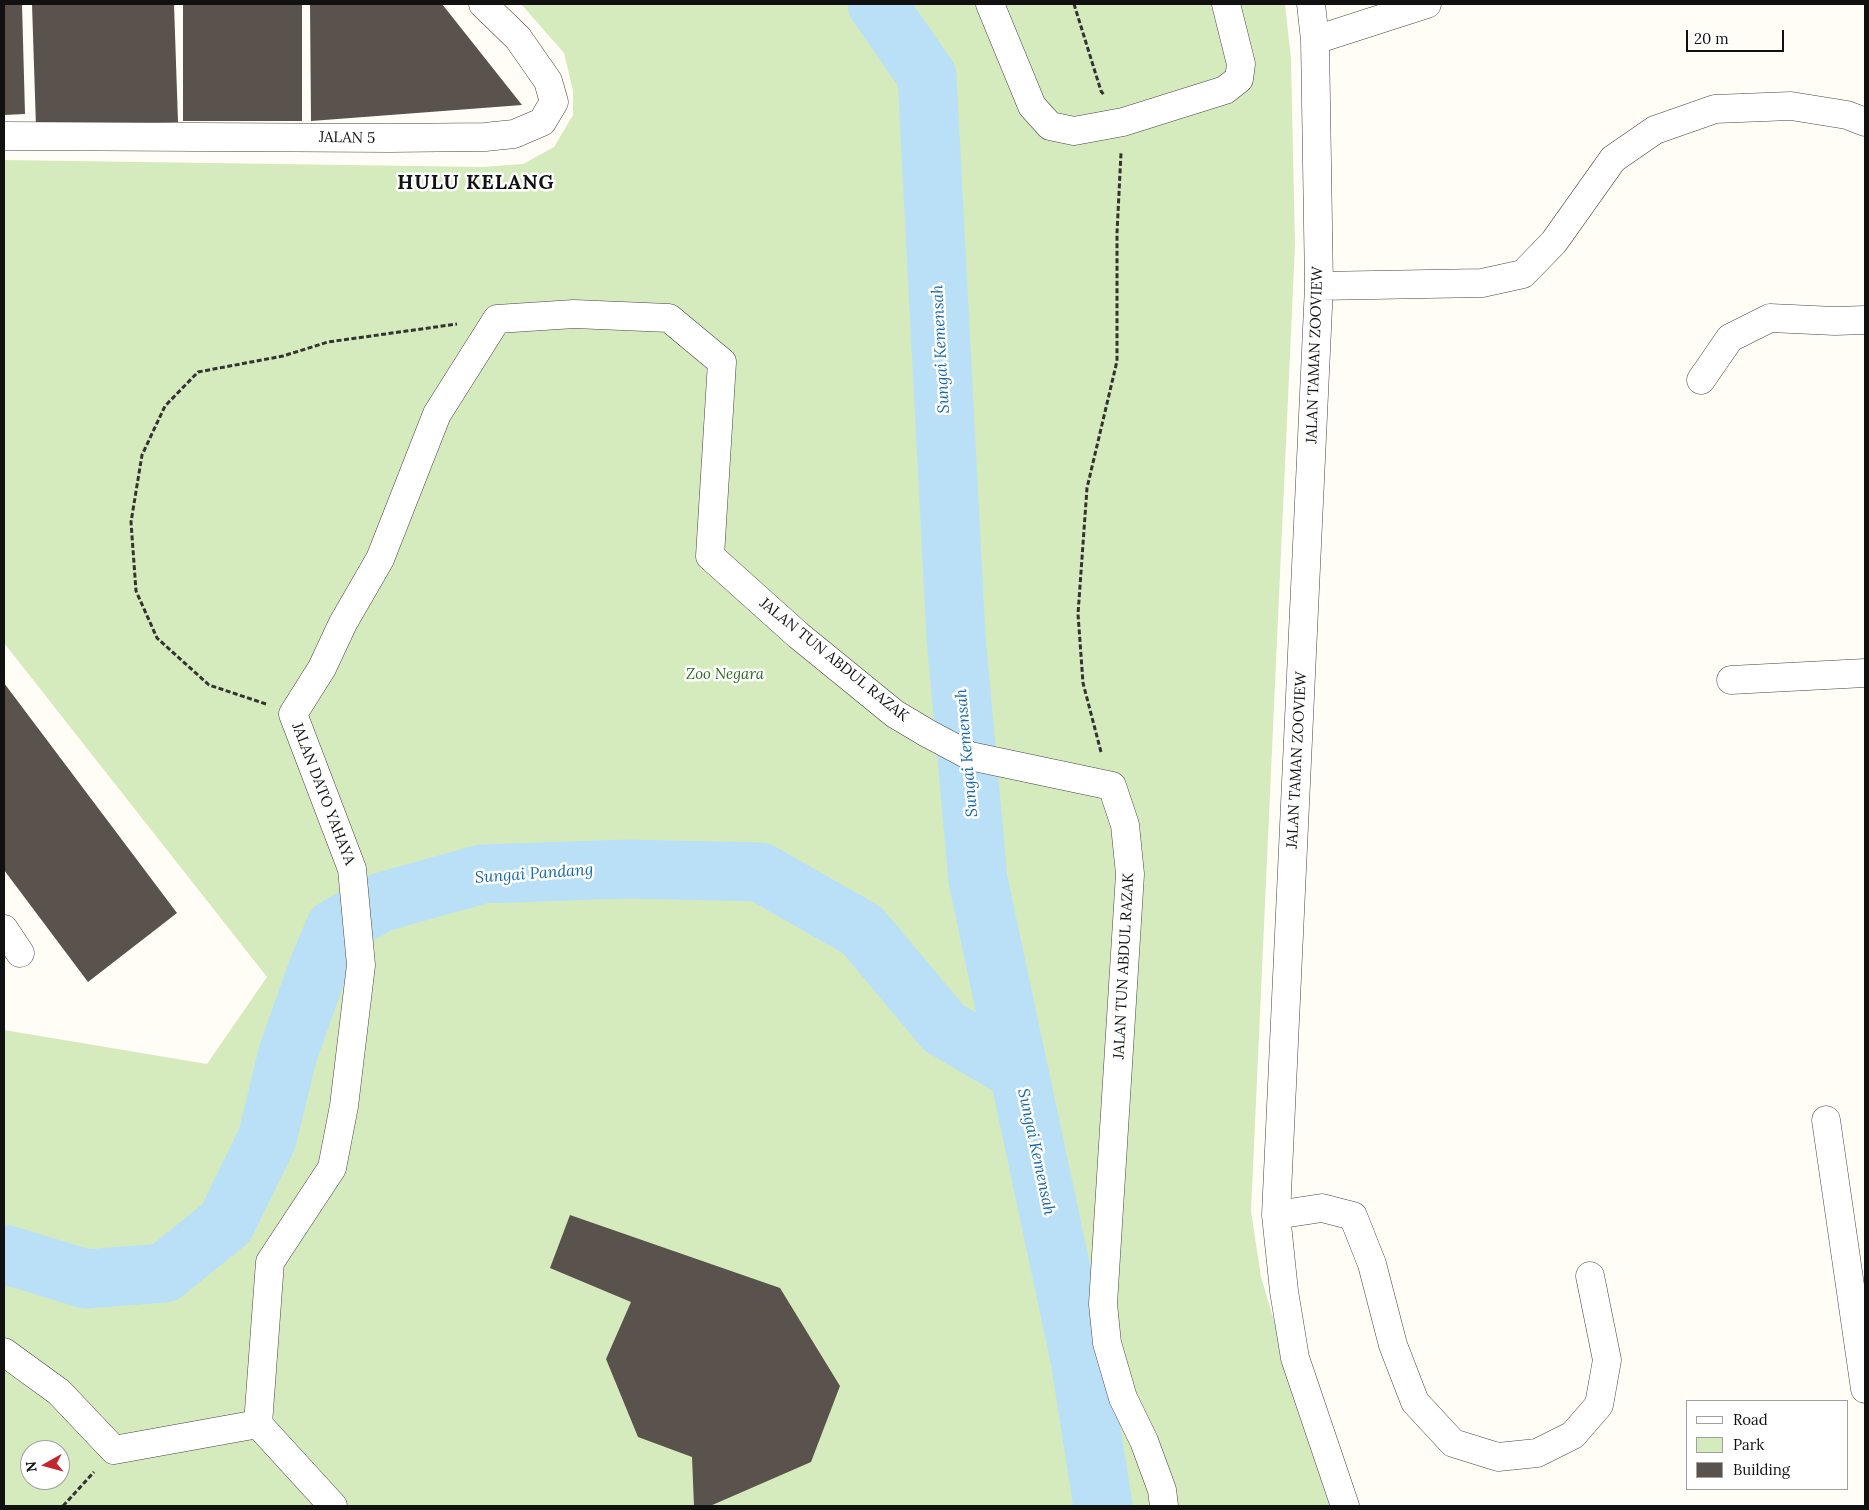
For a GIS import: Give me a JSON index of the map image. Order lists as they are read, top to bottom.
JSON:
{
  "streets": {
    "street": [
      "JALAN 5",
      "JALAN TAMAN ZOOVIEW",
      "JALAN TUN ABDUL RAZAK",
      "JALAN DATO YAHAYA"
    ]
  },
  "crossings": [
    ["JALAN TUN ABDUL RAZAK", "JALAN DATO YAHAYA"]
  ],
  "districts": ["HULU KELANG"],
  "water": ["Sungai Kemensah", "Sungai Pandang"],
  "parks": ["Zoo Negara"],
  "legend": ["Road", "Park", "Building"],
  "scale_bar": "20 m",
  "north": "left"
}
